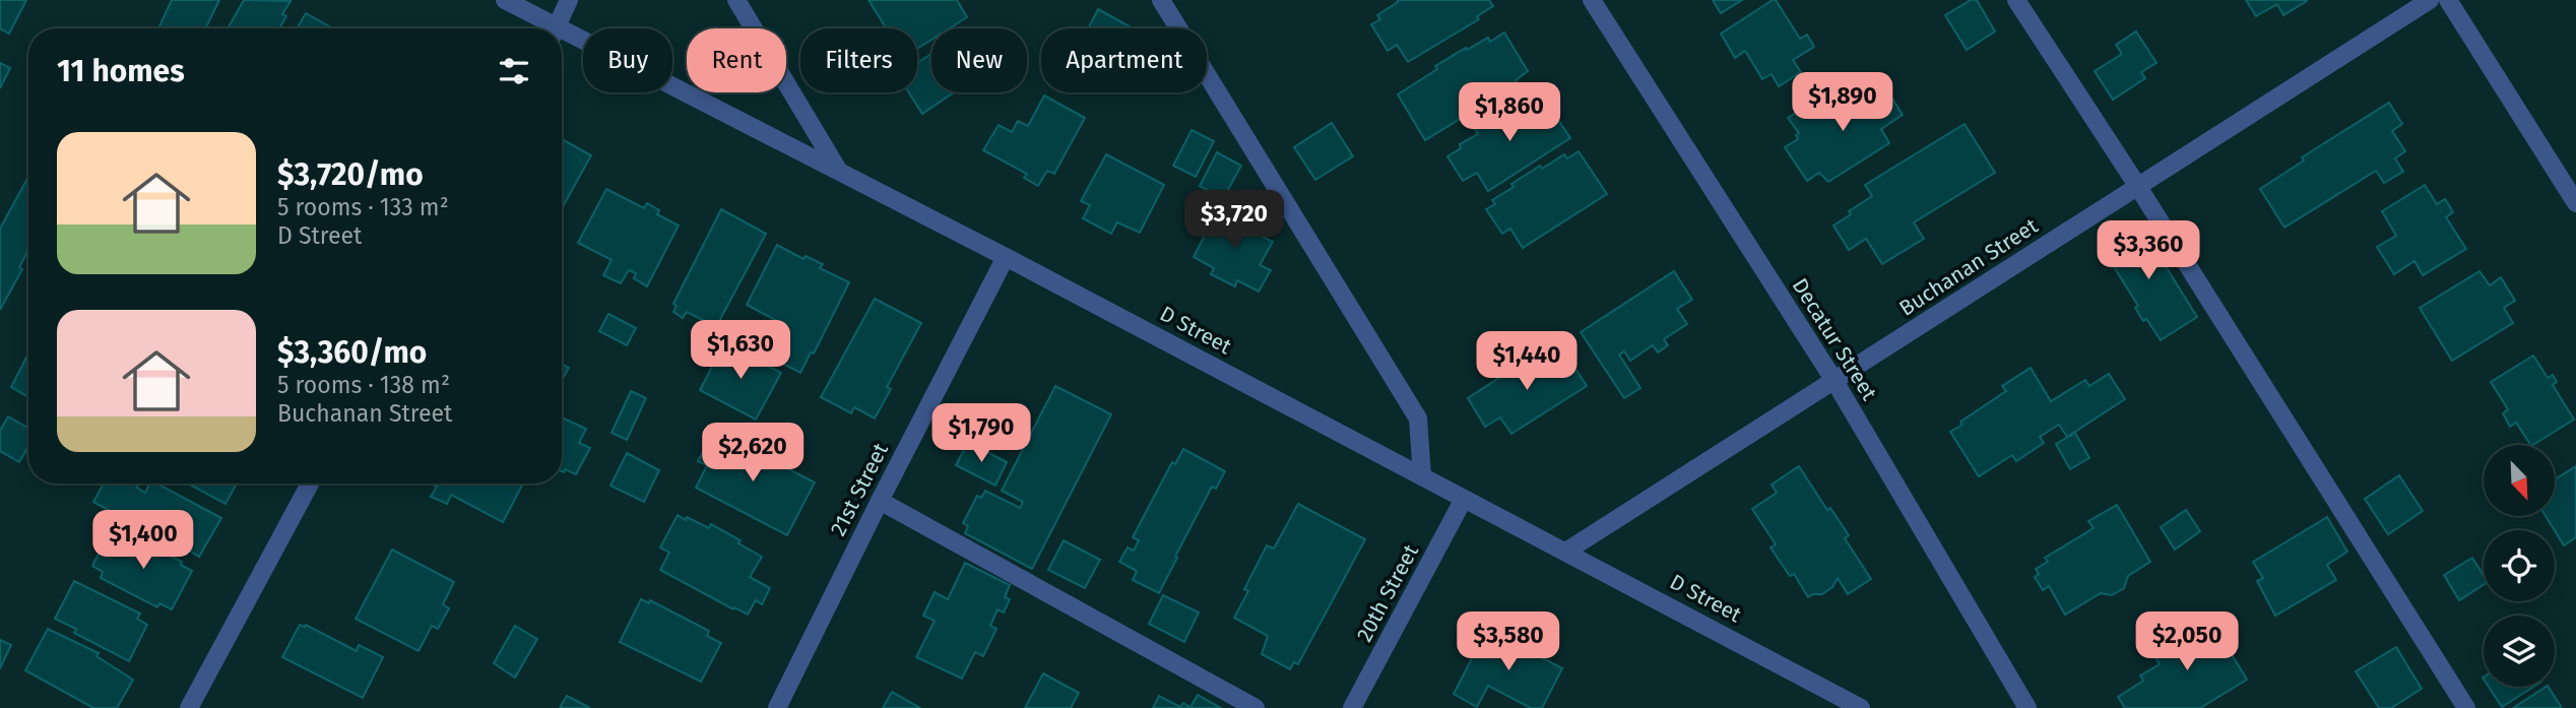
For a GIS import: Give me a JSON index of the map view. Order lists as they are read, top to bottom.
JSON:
{
  "streets": {
    "street": [
      "Buchanan Street",
      "D Street",
      "Decatur Street",
      "21st Street",
      "20th Street"
    ]
  },
  "crossings": [
    ["Buchanan Street", "D Street"],
    ["Buchanan Street", "Decatur Street"],
    ["D Street", "21st Street"],
    ["D Street", "20th Street"]
  ],
  "north": "bottom right",
  "page": {
    "chip": [
      "Buy",
      "Rent",
      "Filters",
      "New",
      "Apartment"
    ],
    "heading": "11 homes",
    "price": [
      "$1,890",
      "$1,860",
      "$3,720",
      "$3,360",
      "$1,630",
      "$1,440",
      "$1,790",
      "$2,620",
      "$1,400",
      "$3,580",
      "$2,050"
    ],
    "list": [
      {
        "name": "$3,720/mo",
        "note": "5 rooms · 133 m² · D Street"
      },
      {
        "name": "$3,360/mo",
        "note": "5 rooms · 138 m² · Buchanan Street"
      }
    ]
  }
}
